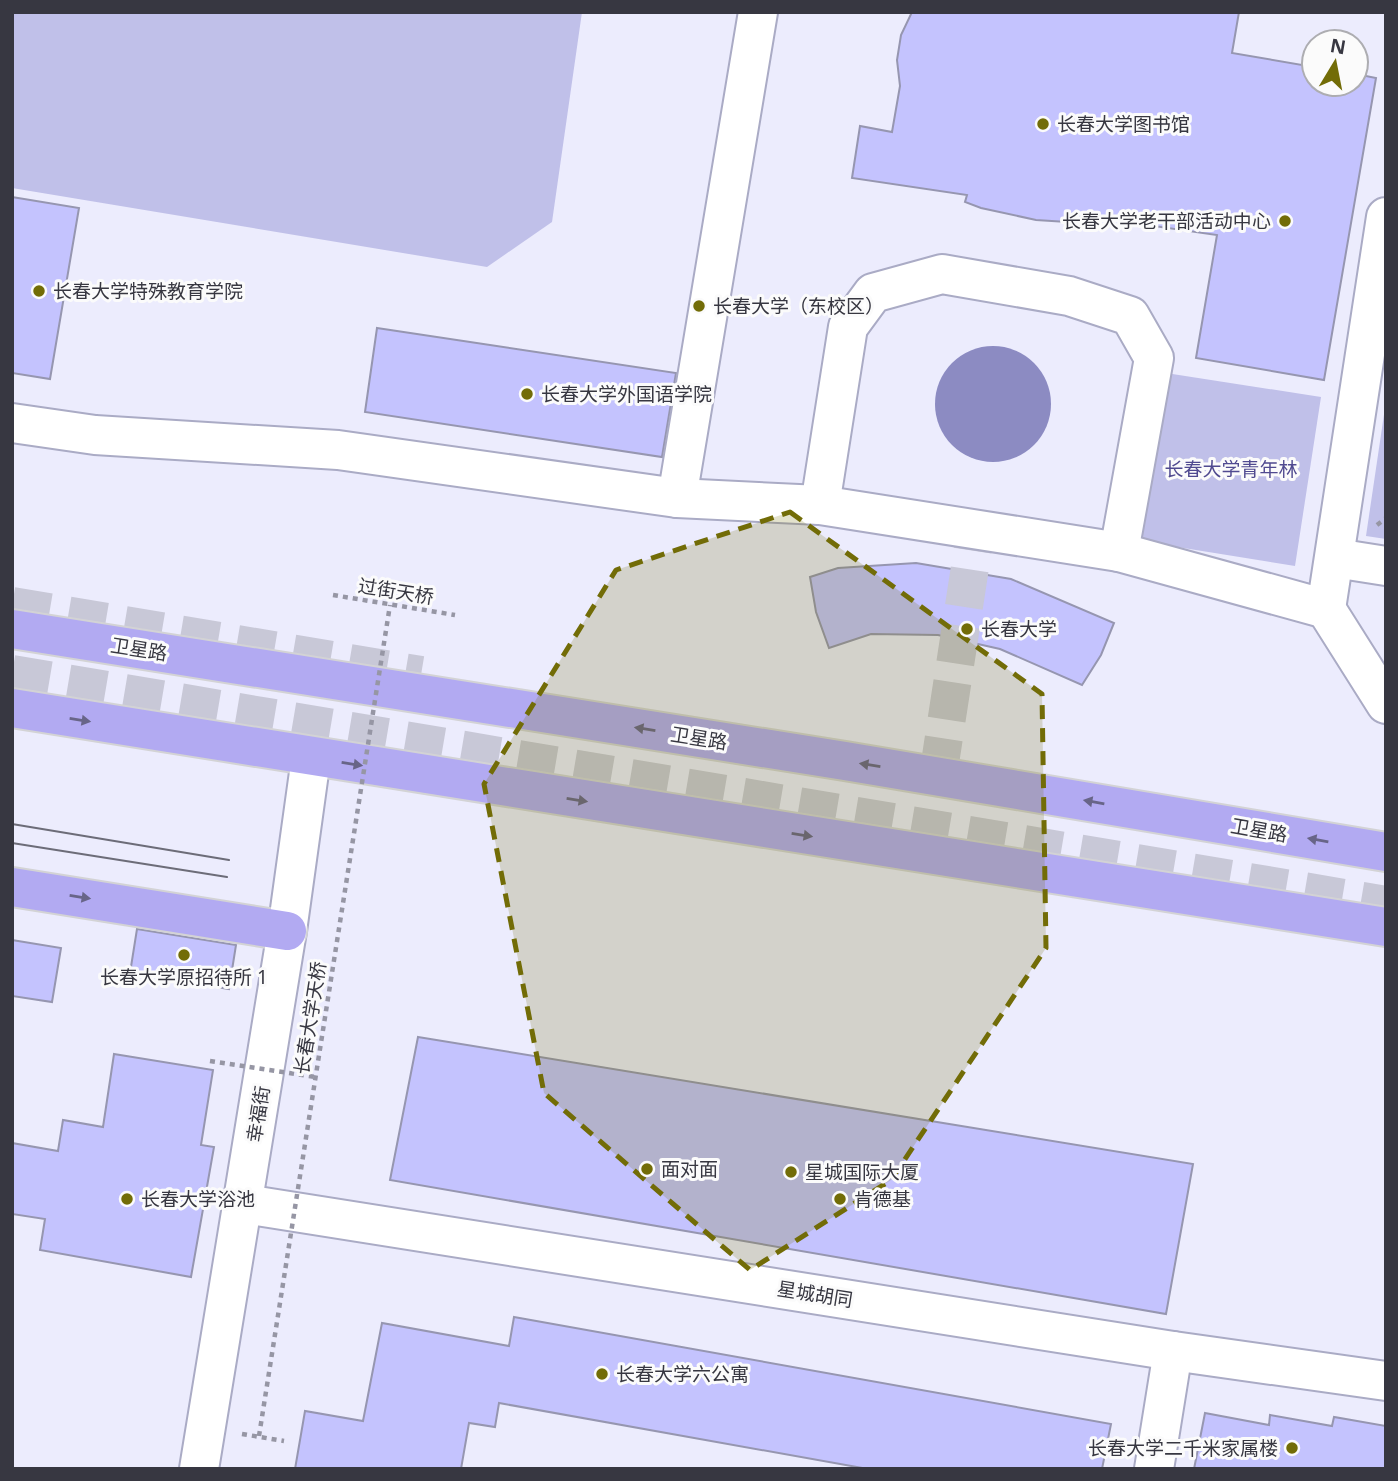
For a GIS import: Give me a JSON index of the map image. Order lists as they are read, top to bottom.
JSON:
{
  "streets": {
    "main road": ["卫星路"],
    "street": ["幸福街", "星城胡同"],
    "path": ["过街天桥", "长春大学天桥"]
  },
  "crossings": [
    ["过街天桥", "长春大学天桥"],
    ["幸福街", "星城胡同"]
  ],
  "parks": ["长春大学青年林"],
  "places": [
    "长春大学图书馆",
    "长春大学老干部活动中心",
    "长春大学特殊教育学院",
    "长春大学（东校区）",
    "长春大学外国语学院",
    "长春大学",
    "长春大学原招待所 1",
    "面对面",
    "星城国际大厦",
    "长春大学浴池",
    "肯德基",
    "长春大学六公寓",
    "长春大学二千米家属楼"
  ],
  "north": "top"
}
